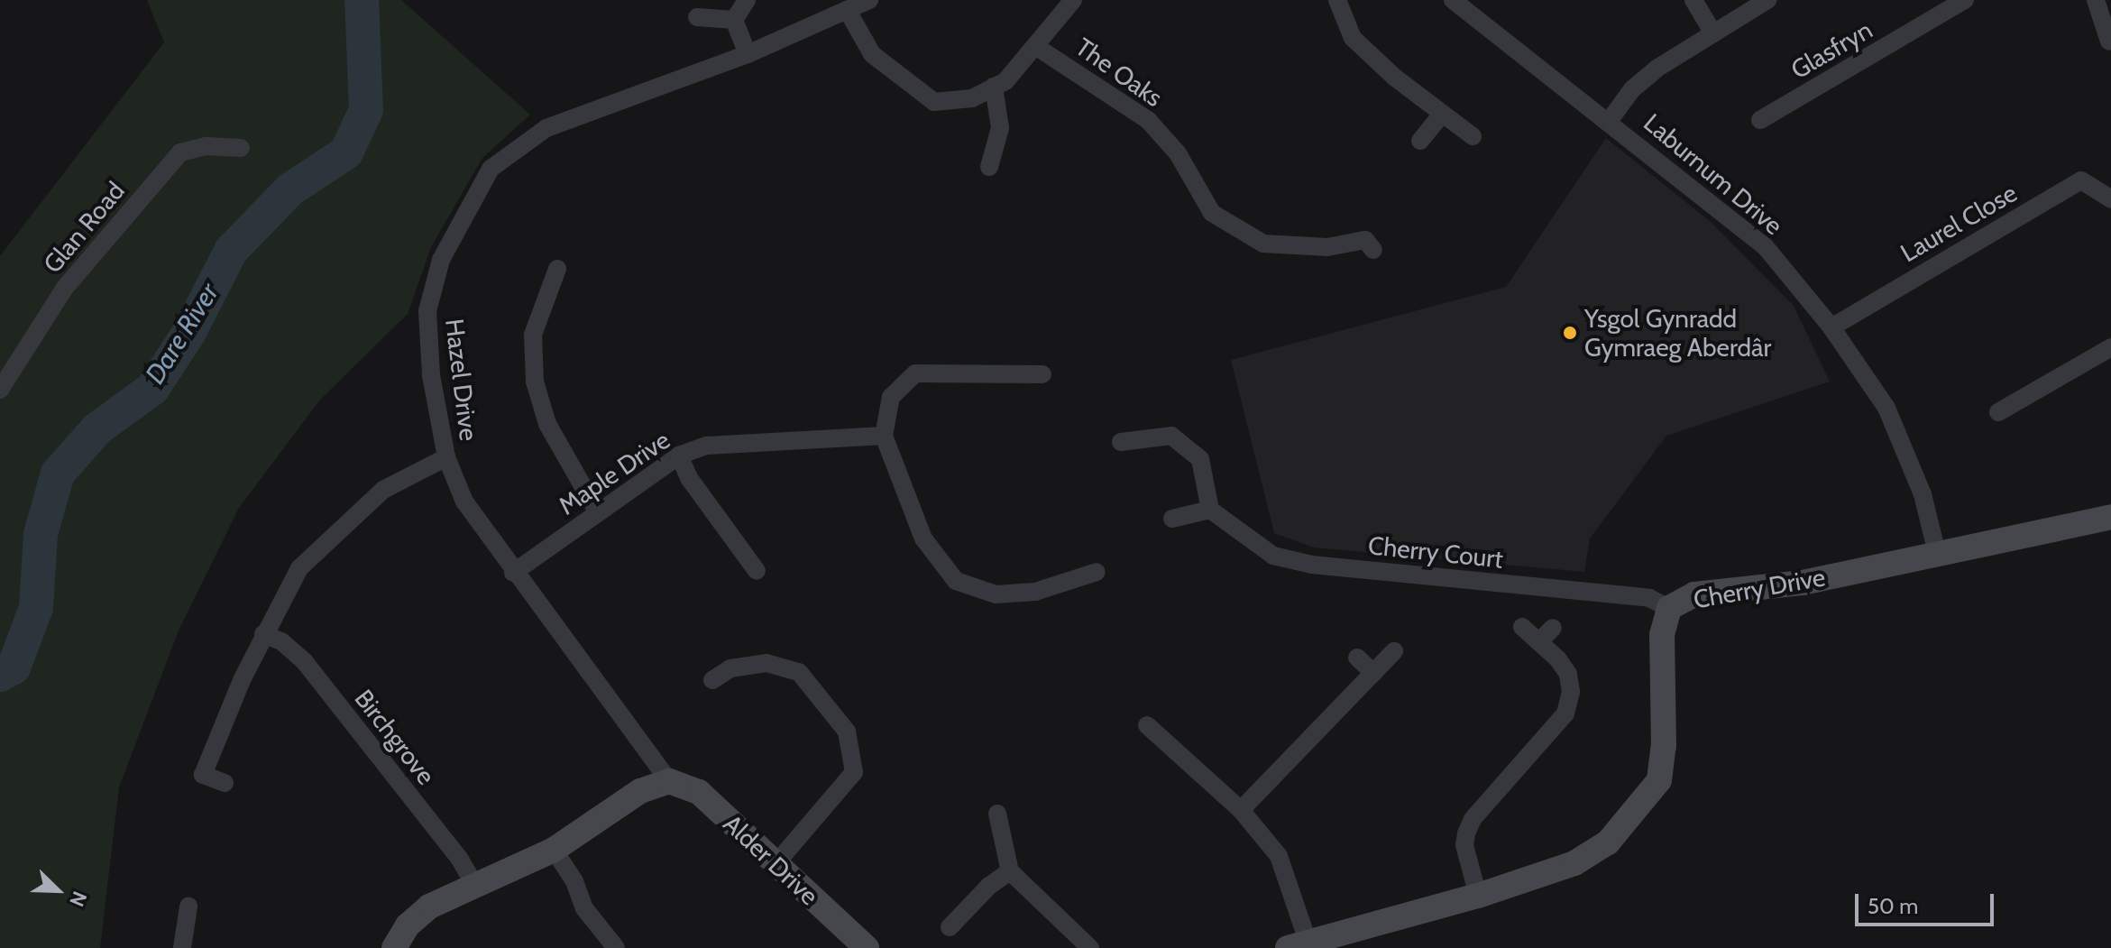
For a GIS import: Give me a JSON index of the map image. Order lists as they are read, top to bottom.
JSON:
{
  "streets": {
    "street": [
      "Glasfryn",
      "The Oaks",
      "Laburnum Drive",
      "Laurel Close",
      "Glan Road",
      "Hazel Drive",
      "Maple Drive",
      "Cherry Court",
      "Cherry Drive",
      "Birchgrove",
      "Alder Drive"
    ]
  },
  "crossings": [
    ["Laburnum Drive", "Laurel Close"],
    ["Laburnum Drive", "Cherry Drive"],
    ["Hazel Drive", "Maple Drive"],
    ["Hazel Drive", "Alder Drive"],
    ["Cherry Court", "Cherry Drive"]
  ],
  "water": ["Dare River"],
  "places": ["Ysgol Gynradd Gymraeg Aberdâr"],
  "scale_bar": "50 m",
  "north": "bottom right"
}
